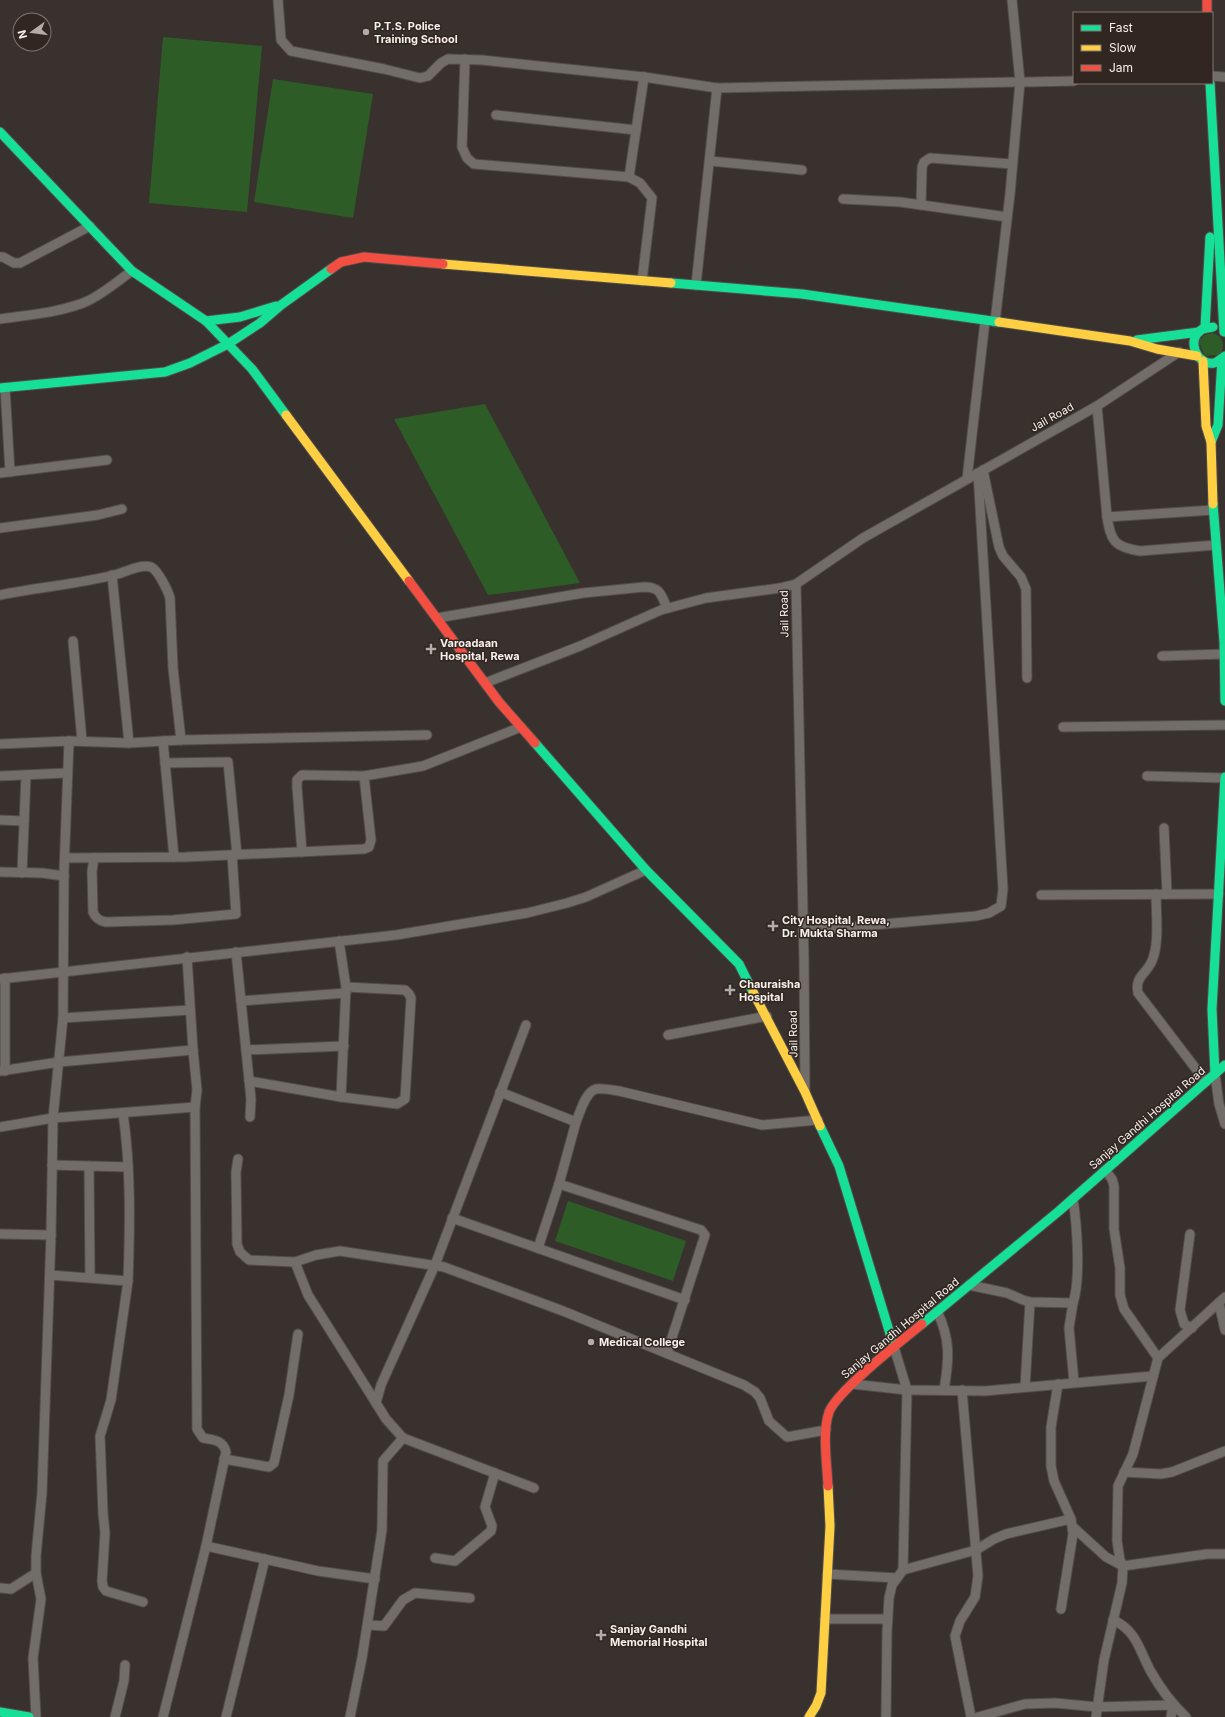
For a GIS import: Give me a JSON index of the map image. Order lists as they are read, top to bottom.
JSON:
{
  "streets": {
    "main road": ["Sanjay Gandhi Hospital Road"],
    "street": ["Jail Road"]
  },
  "places": {
    "other": ["P.T.S. Police Training School", "Medical College"],
    "health": [
      "Varoadaan Hospital, Rewa",
      "City Hospital, Rewa, Dr. Mukta Sharma",
      "Chauraisha Hospital",
      "Sanjay Gandhi Memorial Hospital"
    ]
  },
  "legend": ["Fast", "Slow", "Jam"],
  "north": "left"
}
